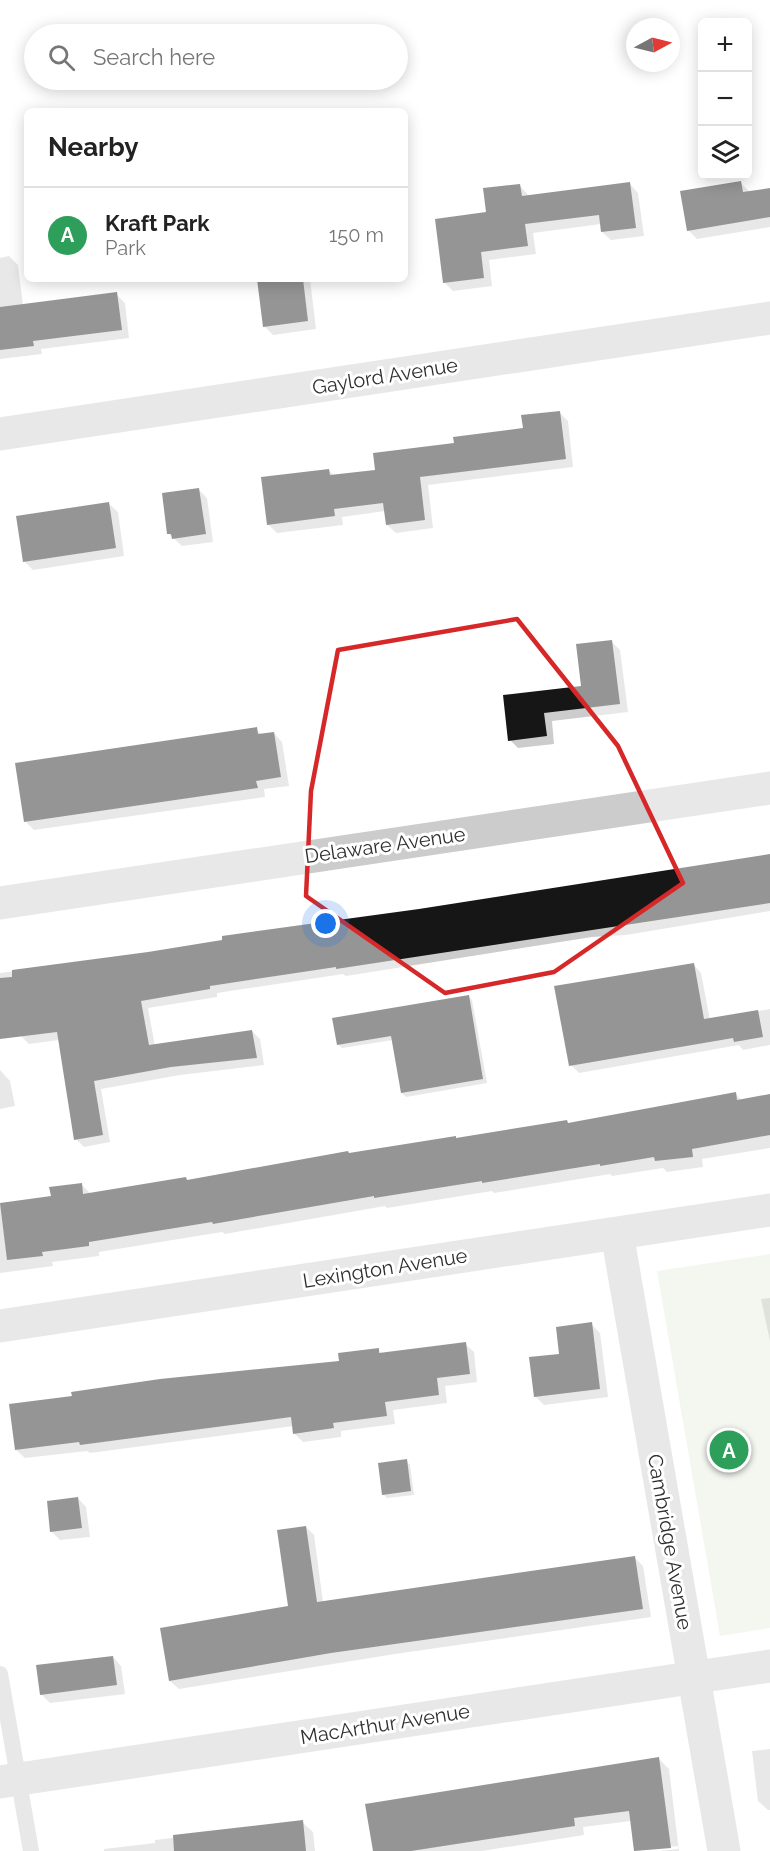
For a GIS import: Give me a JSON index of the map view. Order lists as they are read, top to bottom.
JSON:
{
  "streets": {
    "street": [
      "Gaylord Avenue",
      "Delaware Avenue",
      "Lexington Avenue",
      "Cambridge Avenue",
      "MacArthur Avenue"
    ]
  },
  "crossings": [
    ["Lexington Avenue", "Cambridge Avenue"],
    ["Cambridge Avenue", "MacArthur Avenue"]
  ],
  "north": "right",
  "page": {
    "map_buttons": ["+", "−"],
    "search": "Search here",
    "heading": "Nearby",
    "list": [
      {
        "mark": "A",
        "name": "Kraft Park",
        "note": "Park",
        "value": "150 m"
      }
    ],
    "pins": "A"
  }
}
